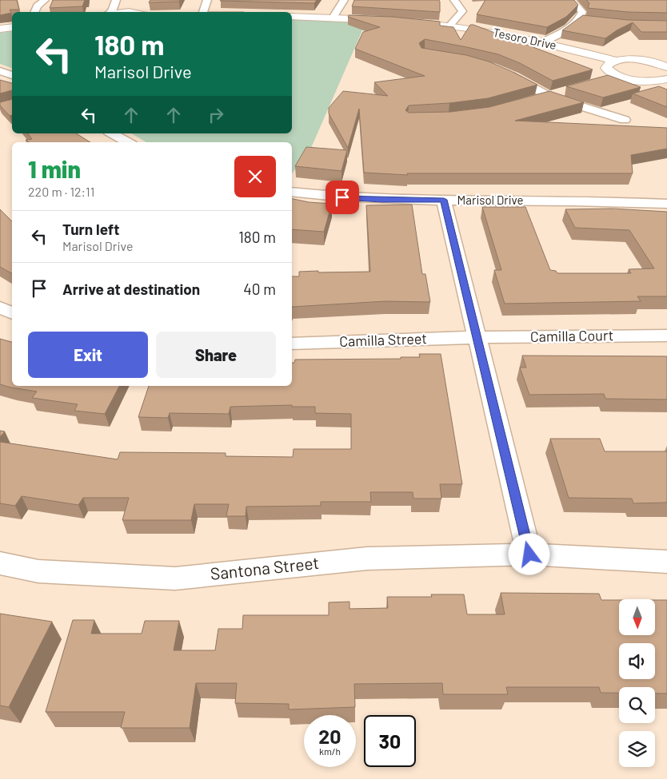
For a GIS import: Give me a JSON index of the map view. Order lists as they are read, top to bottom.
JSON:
{
  "streets": {
    "street": [
      "Tesoro Drive",
      "Marisol Drive",
      "Camilla Court",
      "Camilla Street",
      "Santona Street"
    ]
  },
  "crossings": [
    ["Camilla Court", "Camilla Street"]
  ],
  "north": "bottom",
  "page": {
    "turn": ["180 m", "Marisol Drive"],
    "heading": ["1 min", "220 m · 12:11"],
    "list": [
      {
        "name": "Turn left",
        "note": "Marisol Drive",
        "value": "180 m"
      },
      {
        "name": "Arrive at destination",
        "value": "40 m"
      }
    ],
    "buttons": ["Exit", "Share"],
    "speed": "20 km/h",
    "limit": "30"
  }
}
